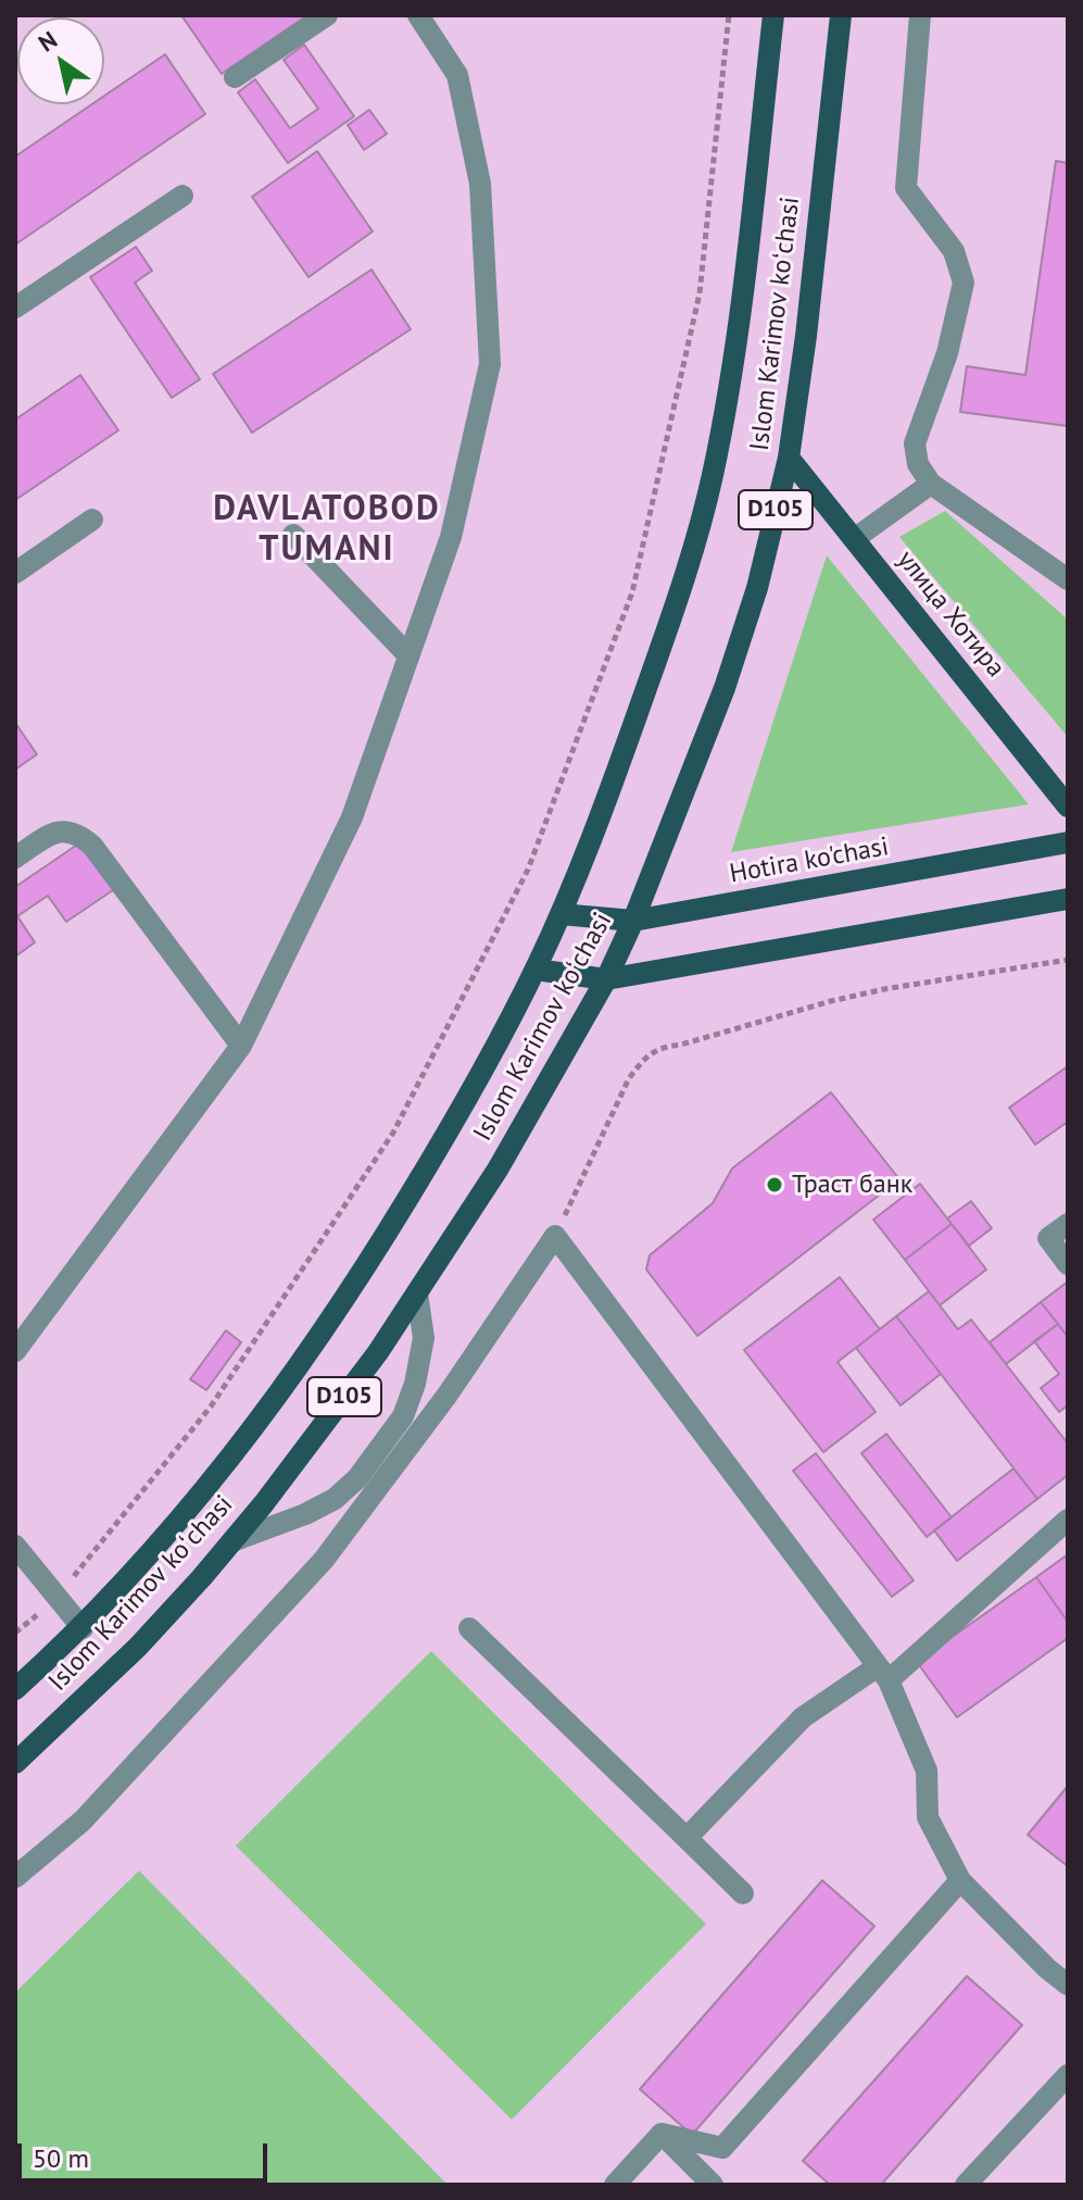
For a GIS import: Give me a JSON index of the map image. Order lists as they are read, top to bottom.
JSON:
{
  "streets": {
    "main road": [
      "Islom Karimov koʻchasi",
      "D105",
      "улица Хотира",
      "Hotira ko'chasi"
    ]
  },
  "crossings": [
    ["Islom Karimov koʻchasi", "улица Хотира"],
    ["Islom Karimov koʻchasi", "Hotira ko'chasi"]
  ],
  "districts": ["DAVLATOBOD TUMANI"],
  "places": ["Траст банк"],
  "scale_bar": "50 m",
  "north": "top left"
}
